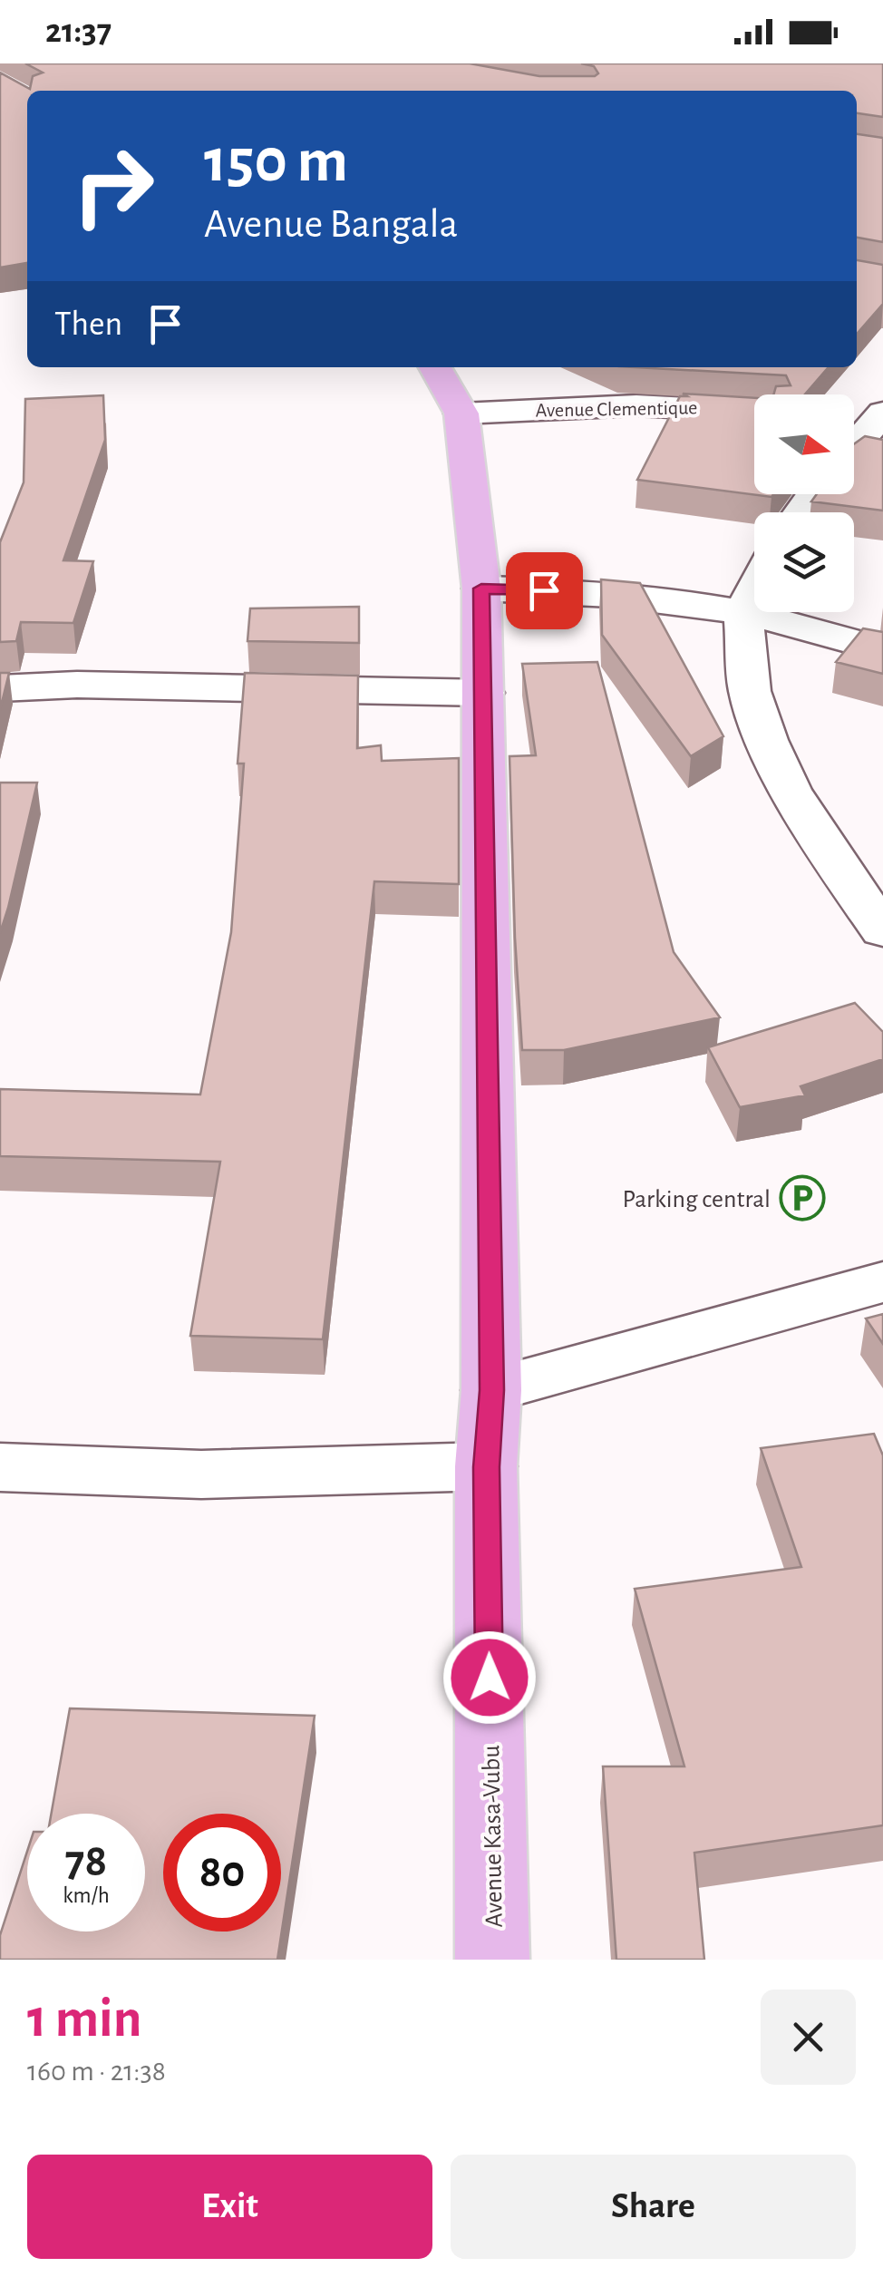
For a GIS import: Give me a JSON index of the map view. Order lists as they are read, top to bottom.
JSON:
{
  "streets": {
    "highway": ["Avenue Kasa-Vubu"],
    "street": ["Avenue Clementique"]
  },
  "crossings": [
    ["Avenue Clementique", "Avenue Kasa-Vubu"]
  ],
  "places": {
    "parking": ["Parking central"]
  },
  "north": "right",
  "page": {
    "status": "21:37",
    "turn": ["150 m", "Avenue Bangala"],
    "then": "Then",
    "speed": "78 km/h",
    "limit": "80",
    "heading": ["1 min", "160 m · 21:38"],
    "buttons": ["Exit", "Share"]
  }
}
